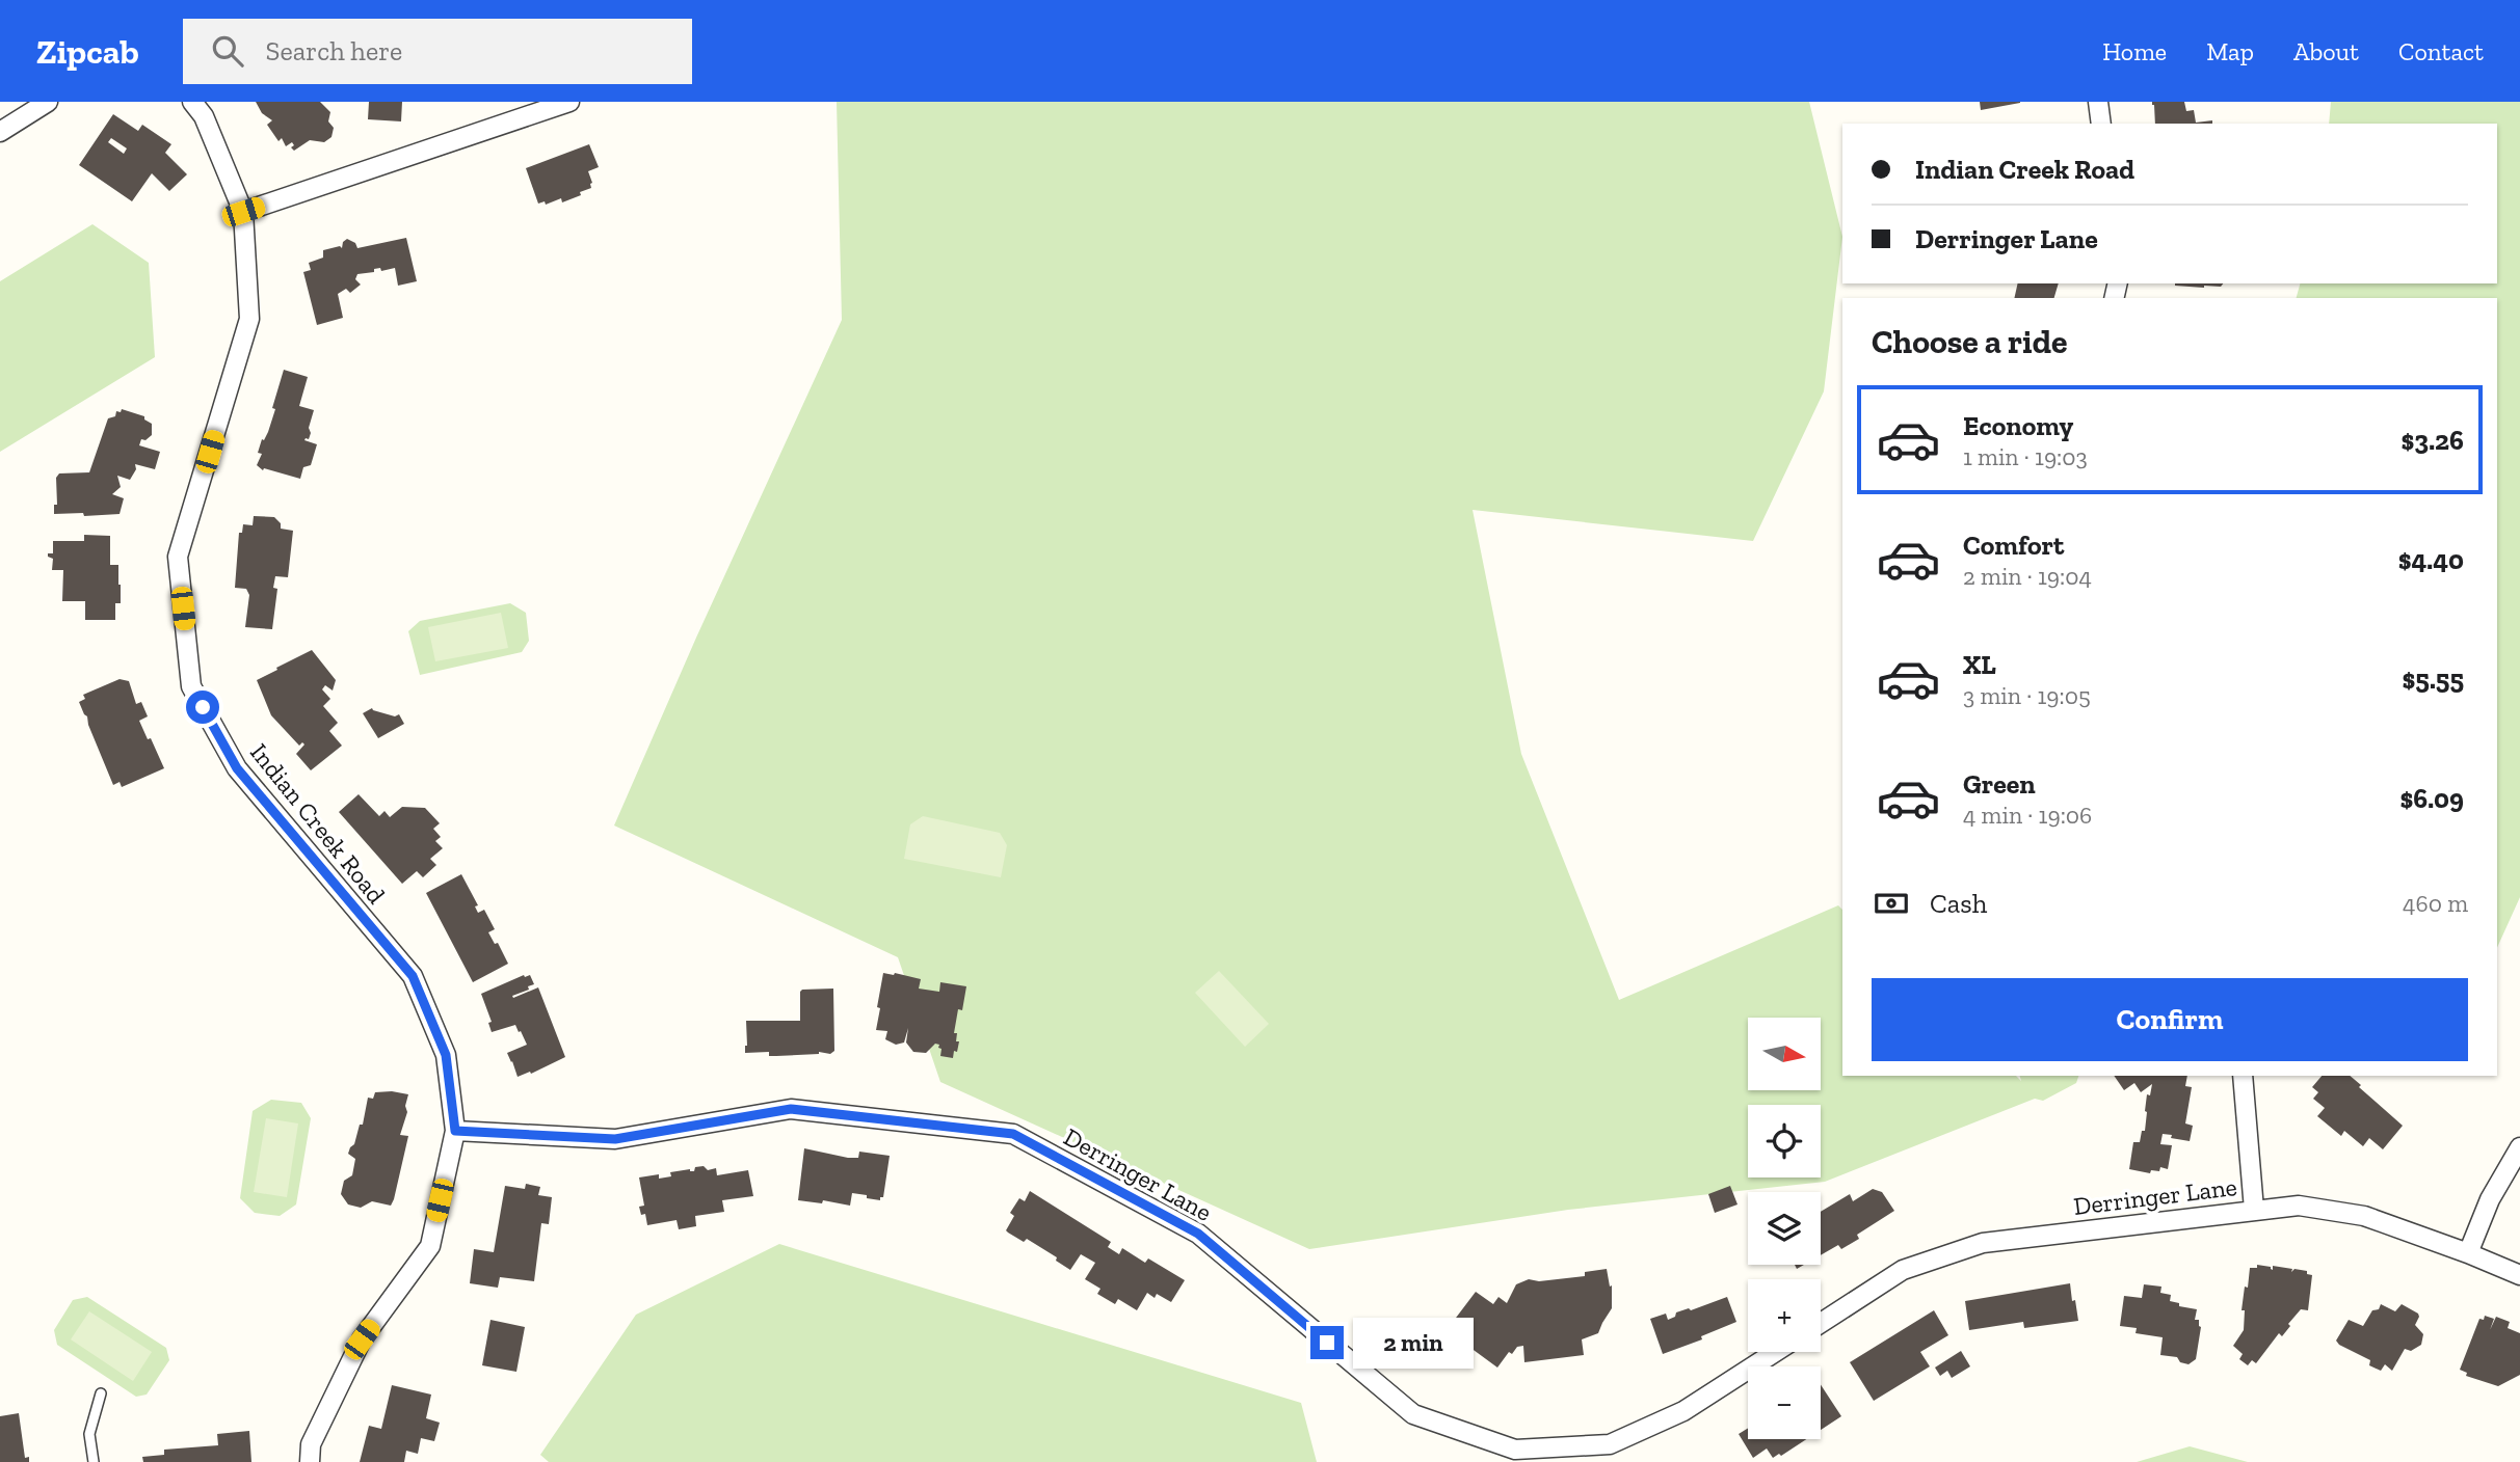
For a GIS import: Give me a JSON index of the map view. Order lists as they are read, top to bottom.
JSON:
{
  "streets": {
    "street": ["Indian Creek Road", "Derringer Lane"]
  },
  "crossings": [
    ["Indian Creek Road", "Derringer Lane"]
  ],
  "north": "right",
  "page": {
    "header": "Zipcab",
    "search": "Search here",
    "nav": [
      "Home",
      "Map",
      "About",
      "Contact"
    ],
    "banner": ["Indian Creek Road", "Derringer Lane"],
    "heading": "Choose a ride",
    "list": [
      {
        "name": "Economy",
        "note": "1 min · 19:03",
        "value": "$3.26"
      },
      {
        "name": "Comfort",
        "note": "2 min · 19:04",
        "value": "$4.40"
      },
      {
        "name": "XL",
        "note": "3 min · 19:05",
        "value": "$5.55"
      },
      {
        "name": "Green",
        "note": "4 min · 19:06",
        "value": "$6.09"
      }
    ],
    "pay": ["Cash", "460 m"],
    "buttons": "Confirm",
    "map_buttons": ["+", "−"],
    "bubble": "2 min"
  }
}
